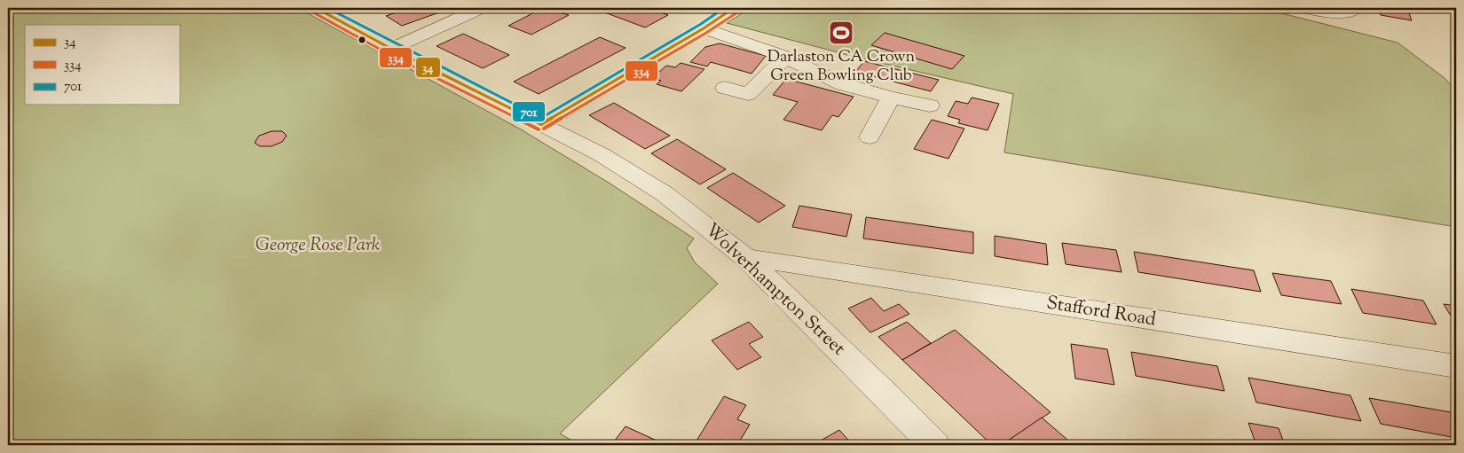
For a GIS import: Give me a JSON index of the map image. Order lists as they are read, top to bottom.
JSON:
{
  "streets": {
    "street": ["Wolverhampton Street", "Stafford Road"]
  },
  "crossings": [
    ["Wolverhampton Street", "Stafford Road"]
  ],
  "parks": ["George Rose Park"],
  "places": {
    "sports": ["Darlaston CA Crown Green Bowling Club"]
  },
  "lines": ["transit line 34", "transit line 701", "transit line 334"],
  "legend": ["34", "334", "701"]
}
